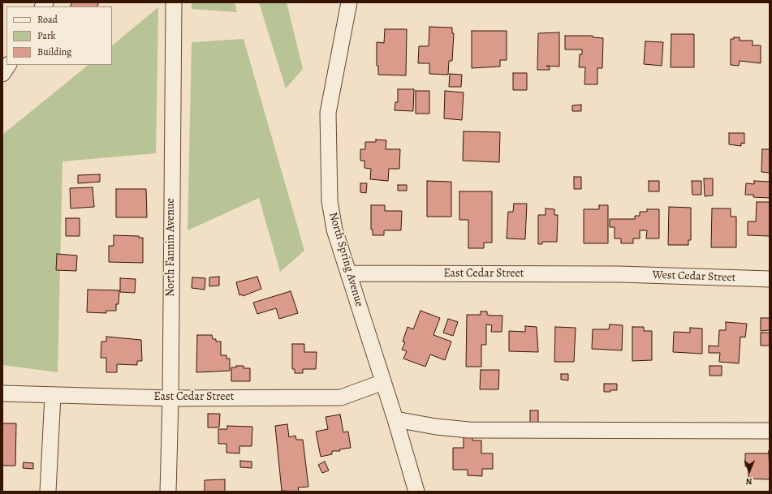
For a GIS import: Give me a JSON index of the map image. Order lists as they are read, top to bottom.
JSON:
{
  "streets": {
    "street": [
      "North Fannin Avenue",
      "North Spring Avenue",
      "East Cedar Street",
      "West Cedar Street"
    ]
  },
  "crossings": [
    ["North Fannin Avenue", "East Cedar Street"],
    ["North Spring Avenue", "East Cedar Street"],
    ["East Cedar Street", "West Cedar Street"]
  ],
  "legend": ["Road", "Park", "Building"],
  "north": "bottom"
}
